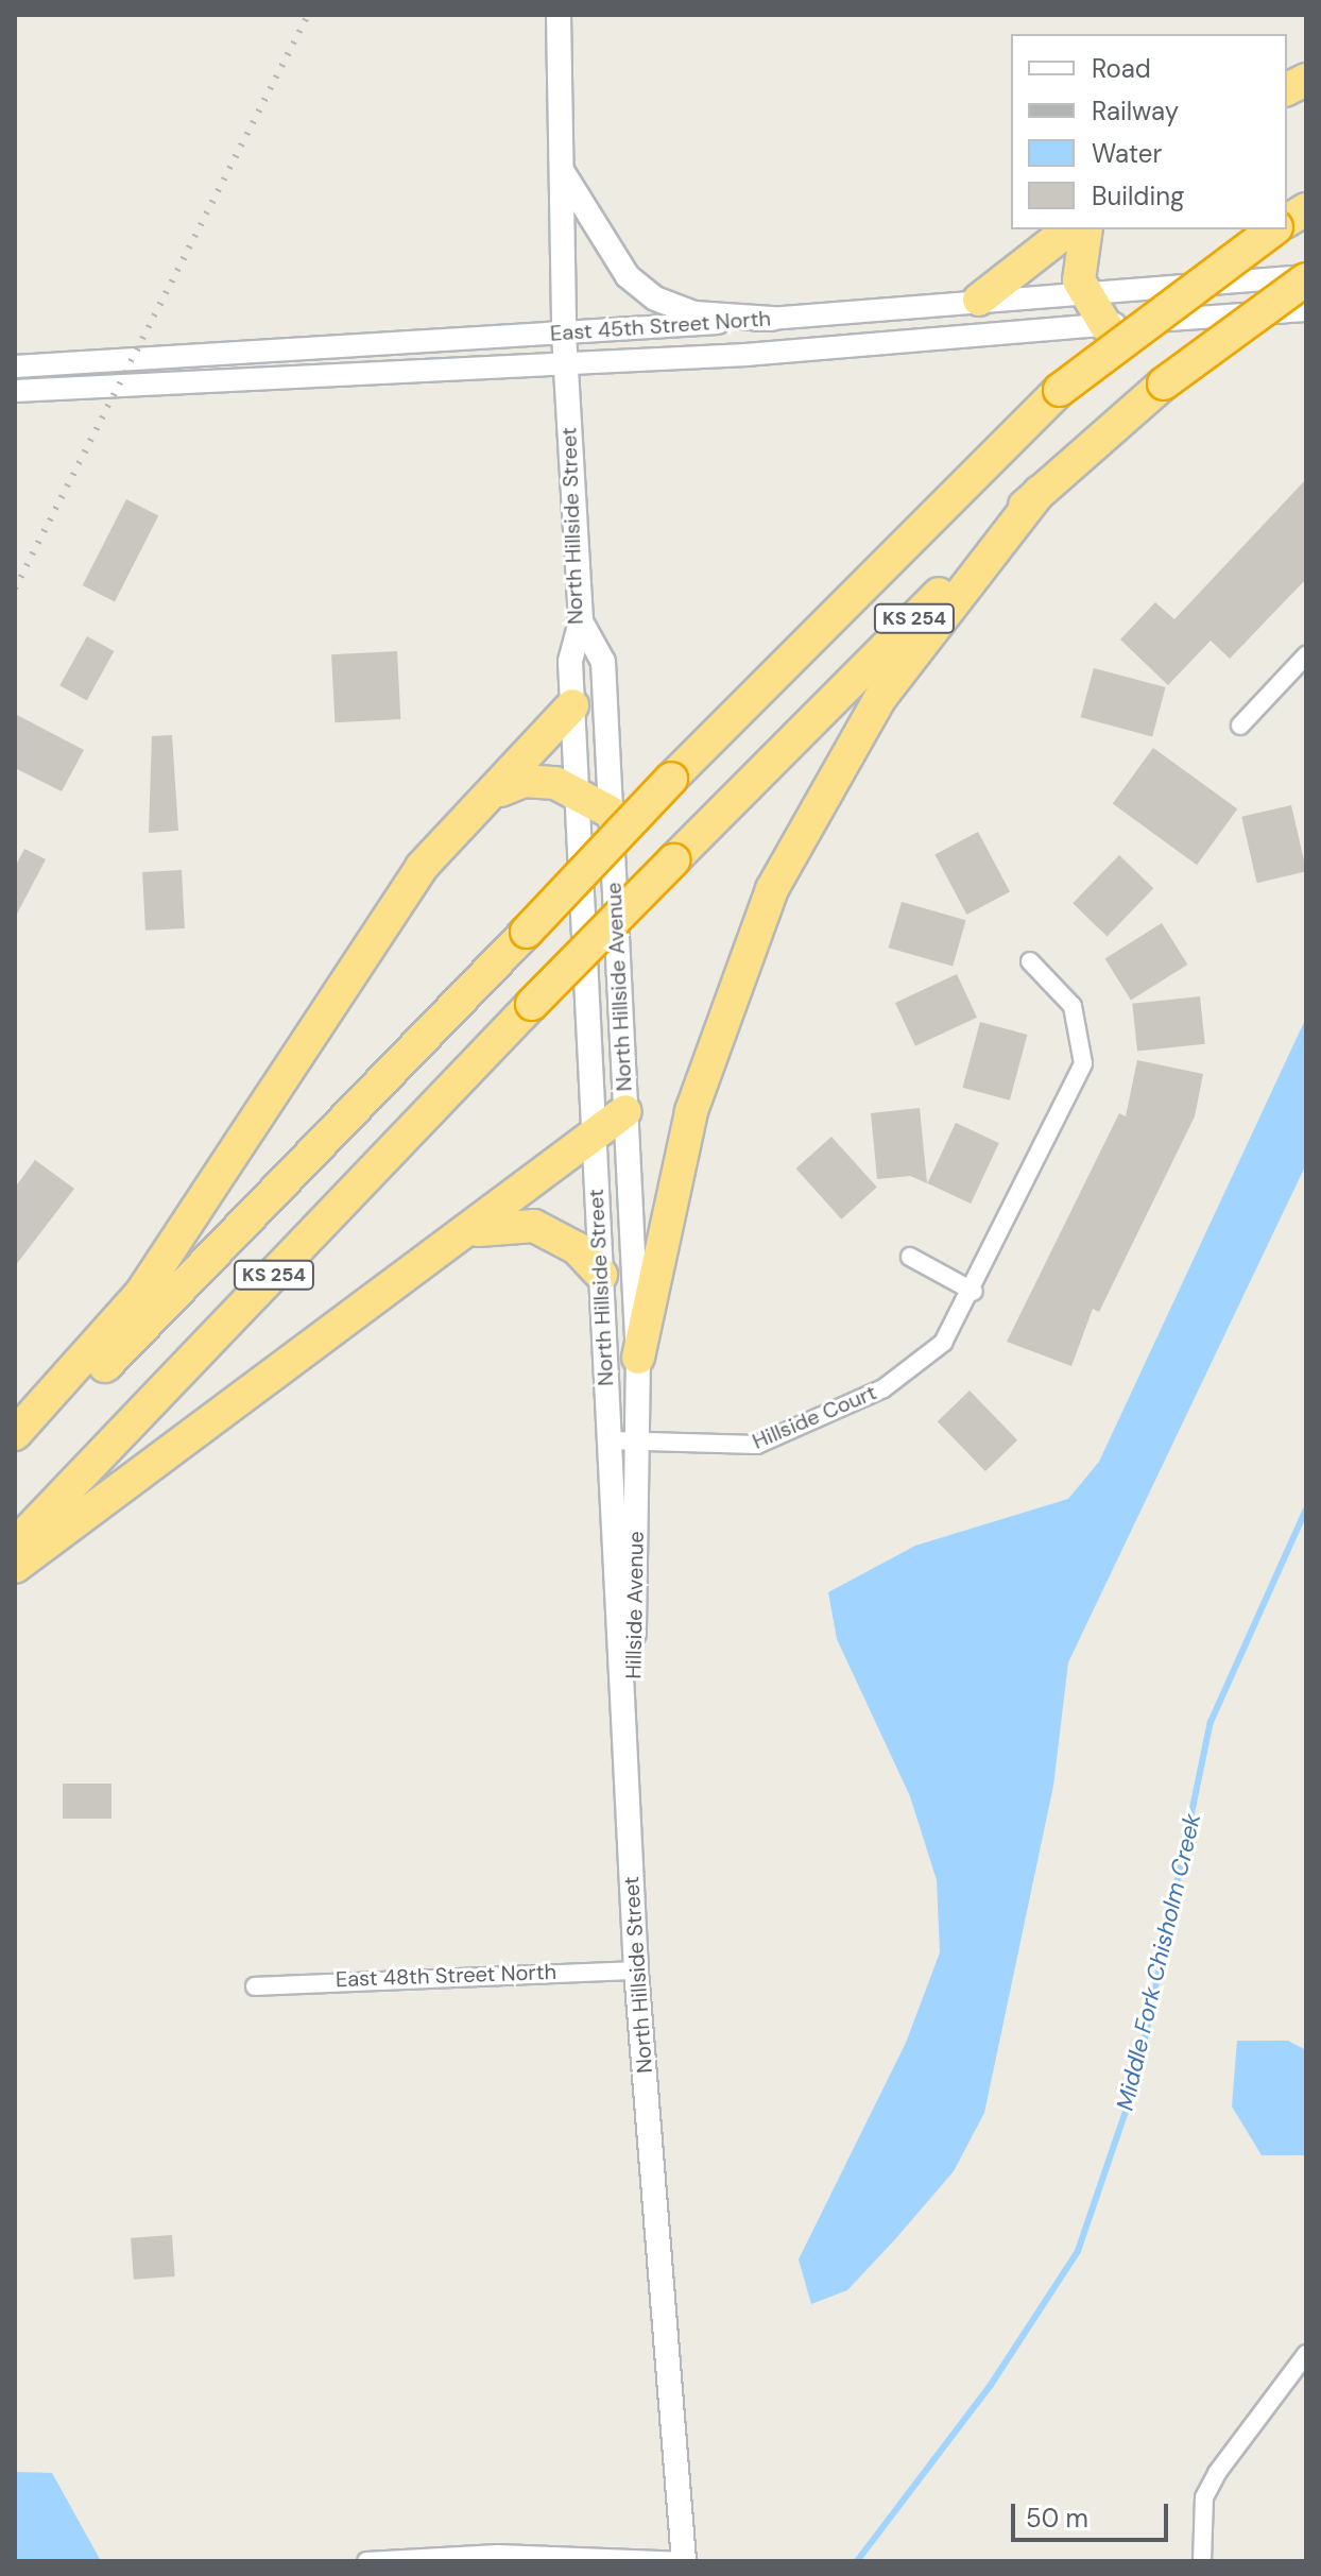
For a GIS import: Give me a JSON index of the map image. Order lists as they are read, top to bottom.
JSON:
{
  "streets": {
    "highway": ["KS 254"],
    "main road": ["North Hillside Street", "North Hillside Avenue", "Hillside Avenue"],
    "street": ["East 45th Street North", "Hillside Court", "East 48th Street North"]
  },
  "crossings": [
    ["East 45th Street North", "North Hillside Street"],
    ["East 45th Street North", "KS 254"],
    ["North Hillside Street", "North Hillside Avenue"],
    ["North Hillside Street", "Hillside Court"],
    ["North Hillside Street", "Hillside Avenue"],
    ["North Hillside Street", "East 48th Street North"],
    ["North Hillside Avenue", "Hillside Avenue"],
    ["Hillside Court", "Hillside Avenue"]
  ],
  "water": ["Middle Fork Chisholm Creek"],
  "legend": [
    "Road",
    "Railway",
    "Water",
    "Building"
  ],
  "scale_bar": "50 m"
}
